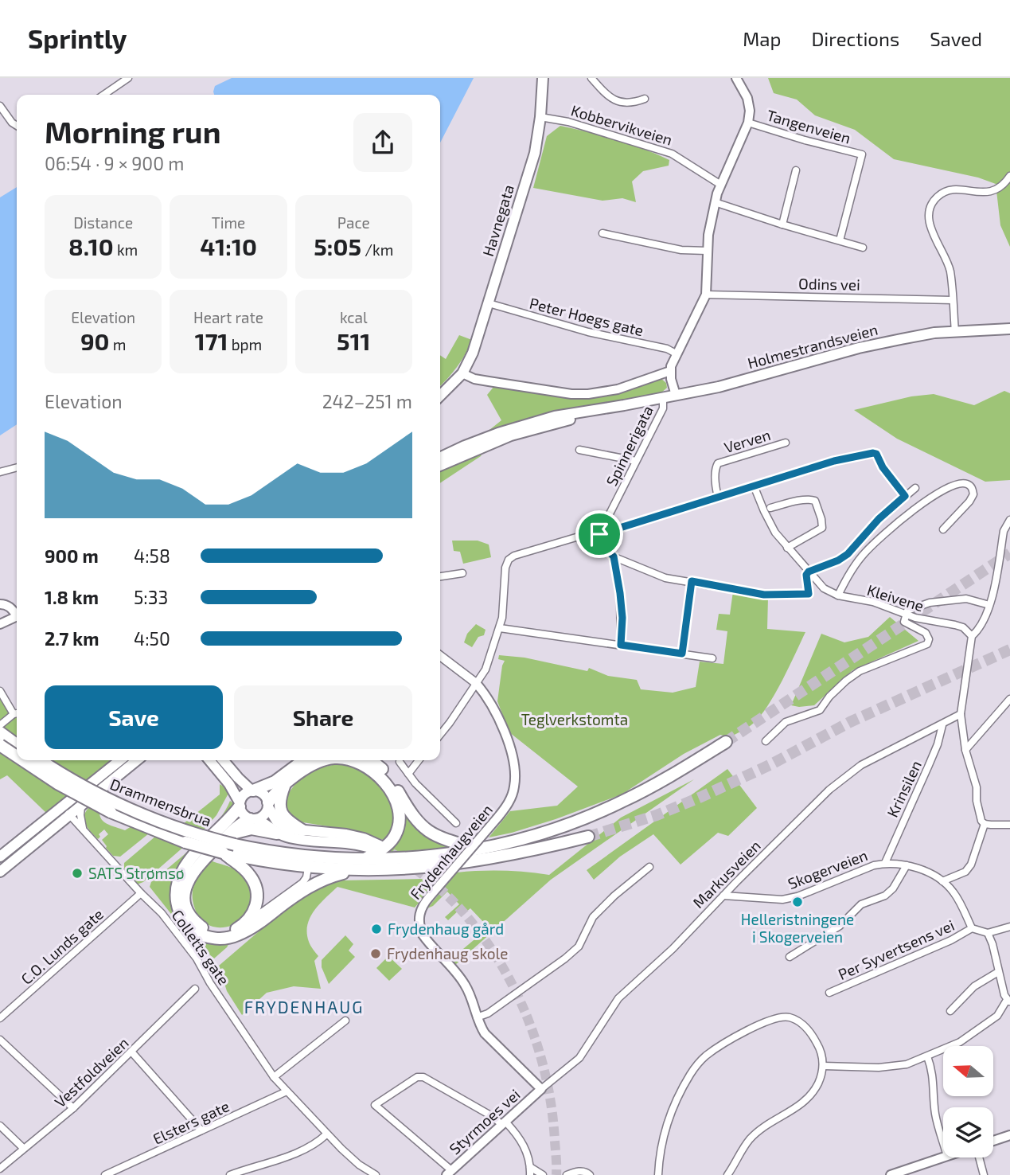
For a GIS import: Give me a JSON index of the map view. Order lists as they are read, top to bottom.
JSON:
{
  "streets": {
    "highway": ["Drammensbrua"],
    "main road": [
      "Havnegata",
      "Holmestrandsveien",
      "Frydenhaugveien",
      "Styrmoes vei"
    ],
    "street": [
      "Kobbervikveien",
      "Tangenveien",
      "Odins vei",
      "Peter Høegs gate",
      "Verven",
      "Spinnerigata",
      "Kleivene",
      "Krinsilen",
      "Skogerveien",
      "Markusveien",
      "C.O. Lunds gate",
      "Colletts gate",
      "Per Syvertsens vei",
      "Vestfoldveien",
      "Elsters gate"
    ]
  },
  "crossings": [
    ["Kobbervikveien", "Havnegata"],
    ["Havnegata", "Peter Høegs gate"],
    ["Holmestrandsveien", "Spinnerigata"],
    ["Krinsilen", "Skogerveien"],
    ["Krinsilen", "Markusveien"],
    ["Frydenhaugveien", "Markusveien"],
    ["Frydenhaugveien", "Styrmoes vei"],
    ["Skogerveien", "Markusveien"],
    ["Skogerveien", "Per Syvertsens vei"],
    ["Markusveien", "Styrmoes vei"],
    ["C.O. Lunds gate", "Colletts gate"],
    ["Colletts gate", "Elsters gate"]
  ],
  "districts": ["FRYDENHAUG"],
  "parks": ["Teglverkstomta"],
  "places": [
    "SATS Strømsø",
    "Helleristningene i Skogerveien",
    "Frydenhaug gård",
    "Frydenhaug skole"
  ],
  "north": "left",
  "page": {
    "header": "Sprintly",
    "nav": ["Map", "Directions", "Saved"],
    "heading": ["Morning run", "06:54 · 9 × 900 m"],
    "stats": [
      ["Distance", "8.10 km"],
      ["Time", "41:10"],
      ["Pace", "5:05 /km"],
      ["Elevation", "90 m"],
      ["Heart rate", "171 bpm"],
      ["kcal", "511"]
    ],
    "chart": ["Elevation", "242–251 m"],
    "list": [
      {
        "name": "900 m",
        "note": "4:58"
      },
      {
        "name": "1.8 km",
        "note": "5:33"
      },
      {
        "name": "2.7 km",
        "note": "4:50"
      }
    ],
    "buttons": ["Save", "Share"]
  }
}
